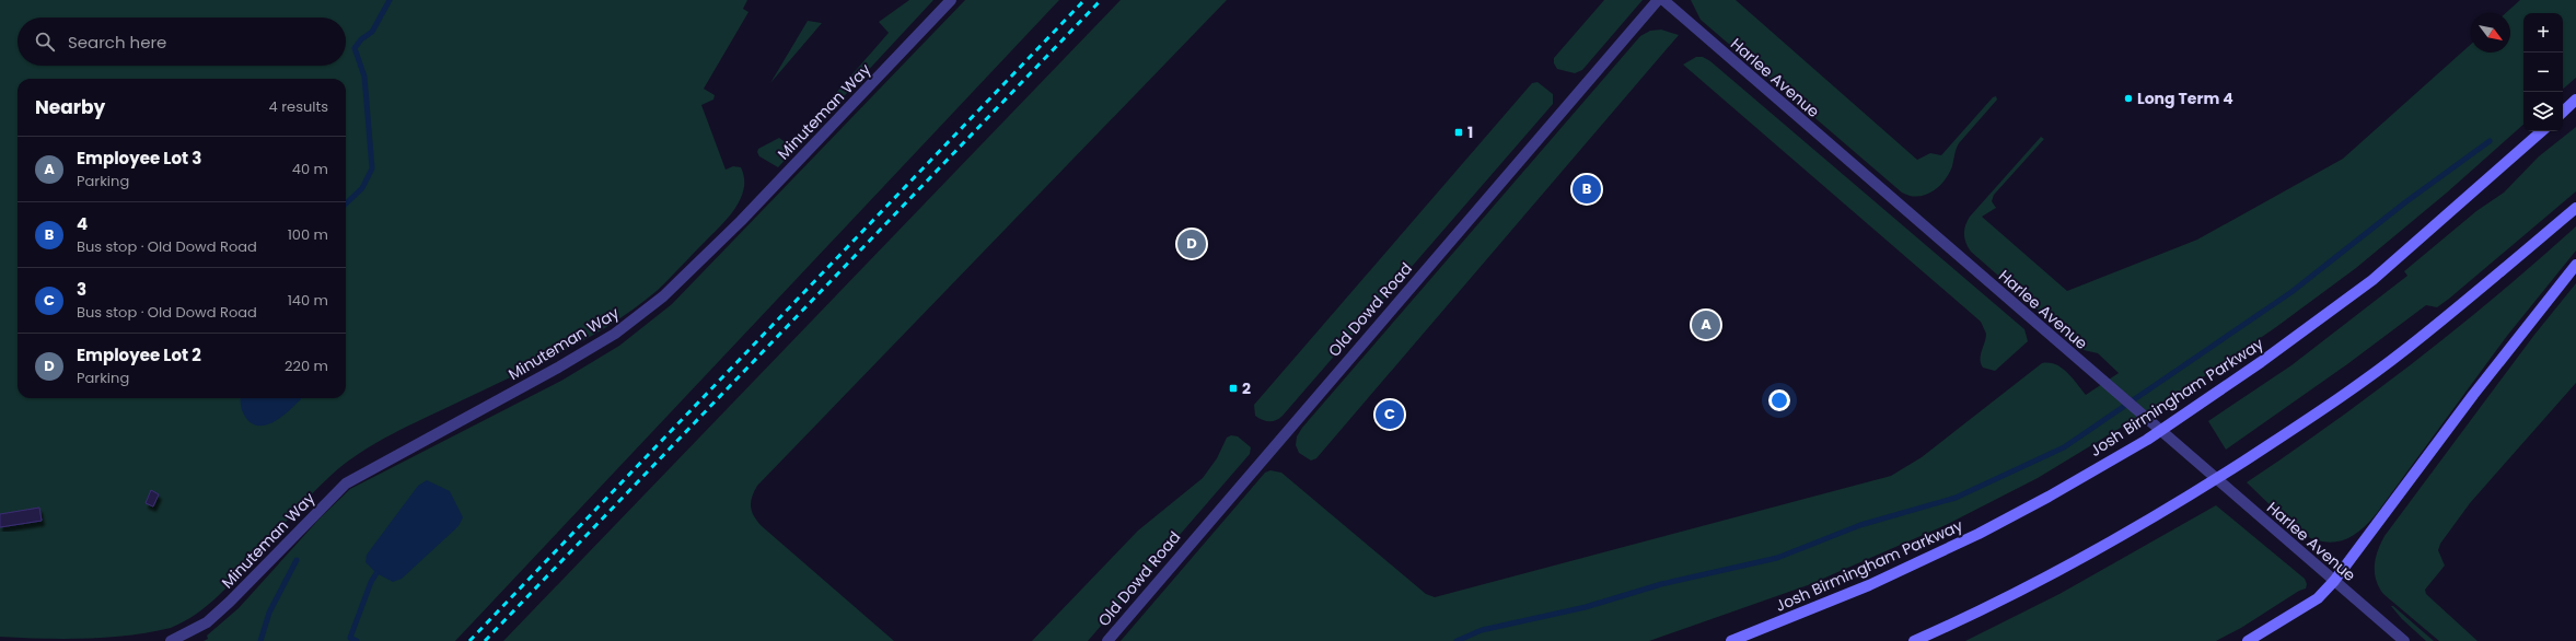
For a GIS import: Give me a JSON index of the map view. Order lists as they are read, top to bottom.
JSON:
{
  "streets": {
    "main road": ["Josh Birmingham Parkway"],
    "street": ["Harlee Avenue", "Minuteman Way", "Old Dowd Road"]
  },
  "places": {
    "other": ["Long Term 4"],
    "transit": ["1", "2"]
  },
  "north": "bottom right",
  "page": {
    "map_buttons": ["+", "−"],
    "search": "Search here",
    "heading": ["Nearby", "4 results"],
    "list": [
      {
        "mark": "A",
        "name": "Employee Lot 3",
        "note": "Parking",
        "value": "40 m"
      },
      {
        "mark": "B",
        "name": "4",
        "note": "Bus stop · Old Dowd Road",
        "value": "100 m"
      },
      {
        "mark": "C",
        "name": "3",
        "note": "Bus stop · Old Dowd Road",
        "value": "140 m"
      },
      {
        "mark": "D",
        "name": "Employee Lot 2",
        "note": "Parking",
        "value": "220 m"
      }
    ],
    "pins": [
      "B",
      "D",
      "A",
      "C"
    ]
  }
}
